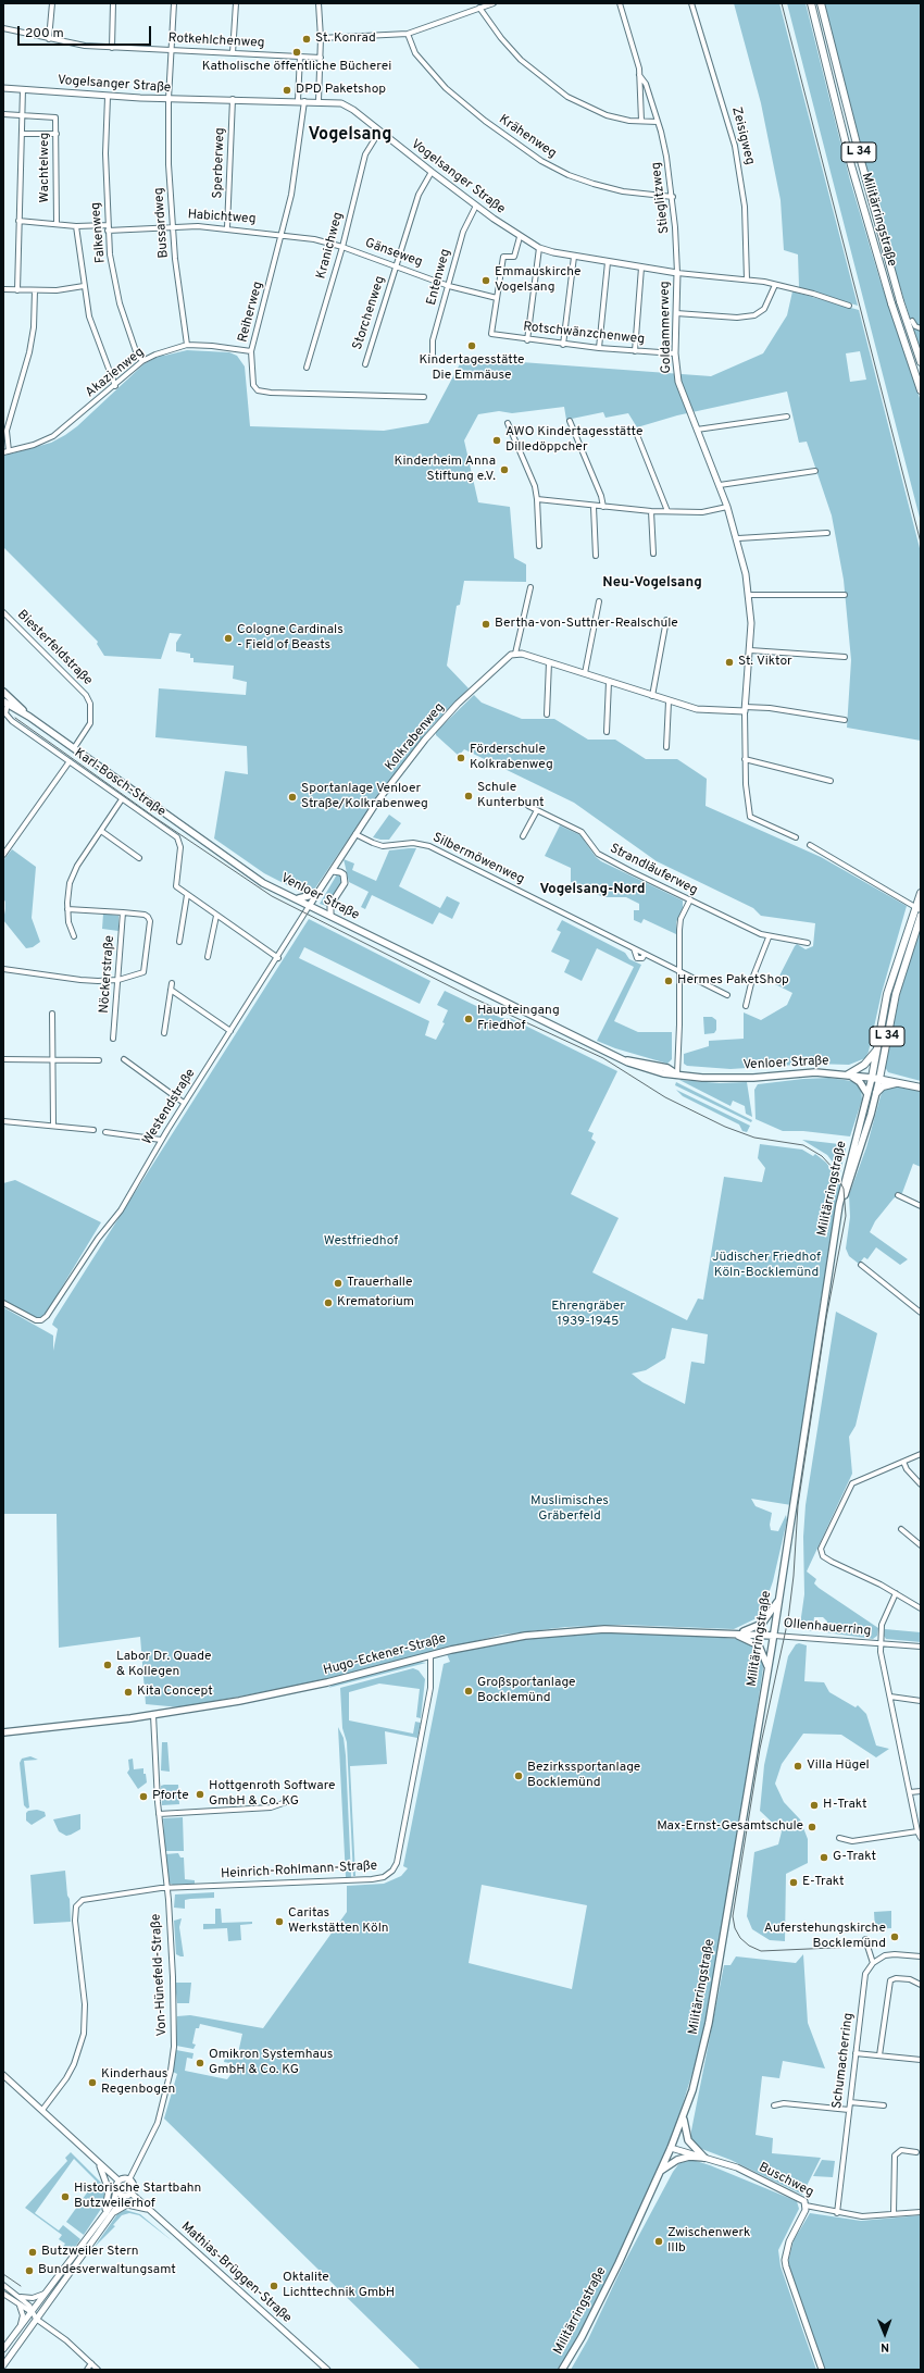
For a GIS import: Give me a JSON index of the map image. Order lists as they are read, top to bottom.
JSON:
{
  "streets": {
    "main road": [
      "L 34",
      "Militärringstraße",
      "Venloer Straße",
      "Hugo-Eckener-Straße"
    ],
    "street": [
      "Rotkehlchenweg",
      "Vogelsanger Straße",
      "Zeisigweg",
      "Krähenweg",
      "Sperberweg",
      "Wachtelweg",
      "Stieglitzweg",
      "Habichtweg",
      "Bussardweg",
      "Falkenweg",
      "Kranichweg",
      "Gänseweg",
      "Entenweg",
      "Reiherweg",
      "Storchenweg",
      "Goldammerweg",
      "Rotschwänzchenweg",
      "Akazienweg",
      "Biesterfeldstraße",
      "Kolkrabenweg",
      "Karl-Bosch-Straße",
      "Silbermöwenweg",
      "Strandläuferweg",
      "Nöckerstraße",
      "Westendstraße",
      "Ollenhauerring",
      "Heinrich-Rohlmann-Straße",
      "Von-Hünefeld-Straße",
      "Schumacherring",
      "Buschweg",
      "Mathias-Brüggen-Straße"
    ]
  },
  "crossings": [
    ["Rotkehlchenweg", "Bussardweg"],
    ["Rotkehlchenweg", "Reiherweg"],
    ["Vogelsanger Straße", "Zeisigweg"],
    ["Vogelsanger Straße", "Sperberweg"],
    ["Vogelsanger Straße", "Stieglitzweg"],
    ["Vogelsanger Straße", "Bussardweg"],
    ["Vogelsanger Straße", "Falkenweg"],
    ["Vogelsanger Straße", "Kranichweg"],
    ["Vogelsanger Straße", "Entenweg"],
    ["Vogelsanger Straße", "Reiherweg"],
    ["Vogelsanger Straße", "Storchenweg"],
    ["Vogelsanger Straße", "Goldammerweg"],
    ["Krähenweg", "Stieglitzweg"],
    ["L 34", "Militärringstraße"],
    ["L 34", "Venloer Straße"],
    ["Sperberweg", "Habichtweg"],
    ["Stieglitzweg", "Goldammerweg"],
    ["Habichtweg", "Bussardweg"],
    ["Habichtweg", "Falkenweg"],
    ["Habichtweg", "Gänseweg"],
    ["Habichtweg", "Reiherweg"],
    ["Militärringstraße", "Venloer Straße"],
    ["Militärringstraße", "Ollenhauerring"],
    ["Militärringstraße", "Hugo-Eckener-Straße"],
    ["Militärringstraße", "Buschweg"],
    ["Bussardweg", "Akazienweg"],
    ["Falkenweg", "Akazienweg"],
    ["Kranichweg", "Gänseweg"],
    ["Gänseweg", "Entenweg"],
    ["Gänseweg", "Reiherweg"],
    ["Gänseweg", "Storchenweg"],
    ["Gänseweg", "Rotschwänzchenweg"],
    ["Reiherweg", "Akazienweg"],
    ["Goldammerweg", "Rotschwänzchenweg"],
    ["Biesterfeldstraße", "Venloer Straße"],
    ["Kolkrabenweg", "Silbermöwenweg"],
    ["Kolkrabenweg", "Venloer Straße"],
    ["Kolkrabenweg", "Westendstraße"],
    ["Karl-Bosch-Straße", "Venloer Straße"],
    ["Karl-Bosch-Straße", "Westendstraße"],
    ["Venloer Straße", "Westendstraße"],
    ["Ollenhauerring", "Hugo-Eckener-Straße"],
    ["Hugo-Eckener-Straße", "Heinrich-Rohlmann-Straße"],
    ["Hugo-Eckener-Straße", "Von-Hünefeld-Straße"],
    ["Heinrich-Rohlmann-Straße", "Von-Hünefeld-Straße"],
    ["Von-Hünefeld-Straße", "Mathias-Brüggen-Straße"],
    ["Schumacherring", "Buschweg"]
  ],
  "districts": ["Vogelsang", "Neu-Vogelsang", "Vogelsang-Nord"],
  "parks": [
    "Westfriedhof",
    "Jüdischer Friedhof Köln-Bocklemünd",
    "Ehrengräber 1939-1945",
    "Muslimisches Gräberfeld"
  ],
  "places": [
    "St. Konrad",
    "Katholische öffentliche Bücherei",
    "DPD Paketshop",
    "Emmauskirche Vogelsang",
    "Kindertagesstätte Die Emmäuse",
    "AWO Kindertagesstätte Dilledöppcher",
    "Kinderheim Anna Stiftung e.V.",
    "Bertha-von-Suttner-Realschule",
    "Cologne Cardinals - Field of Beasts",
    "St. Viktor",
    "Förderschule Kolkrabenweg",
    "Schule Kunterbunt",
    "Sportanlage Venloer Straße/Kolkrabenweg",
    "Hermes PaketShop",
    "Haupteingang Friedhof",
    "Trauerhalle",
    "Krematorium",
    "Labor Dr. Quade & Kollegen",
    "Großsportanlage Bocklemünd",
    "Kita Concept",
    "Villa Hügel",
    "Bezirkssportanlage Bocklemünd",
    "Hottgenroth Software GmbH & Co. KG",
    "Pforte",
    "H-Trakt",
    "Max-Ernst-Gesamtschule",
    "G-Trakt",
    "E-Trakt",
    "Caritas Werkstätten Köln",
    "Auferstehungskirche Bocklemünd",
    "Omikron Systemhaus GmbH & Co. KG",
    "Kinderhaus Regenbogen",
    "Historische Startbahn Butzweilerhof",
    "Zwischenwerk IIIb",
    "Butzweiler Stern",
    "Bundesverwaltungsamt",
    "Oktalite Lichttechnik GmbH"
  ],
  "scale_bar": "200 m",
  "north": "bottom"
}
